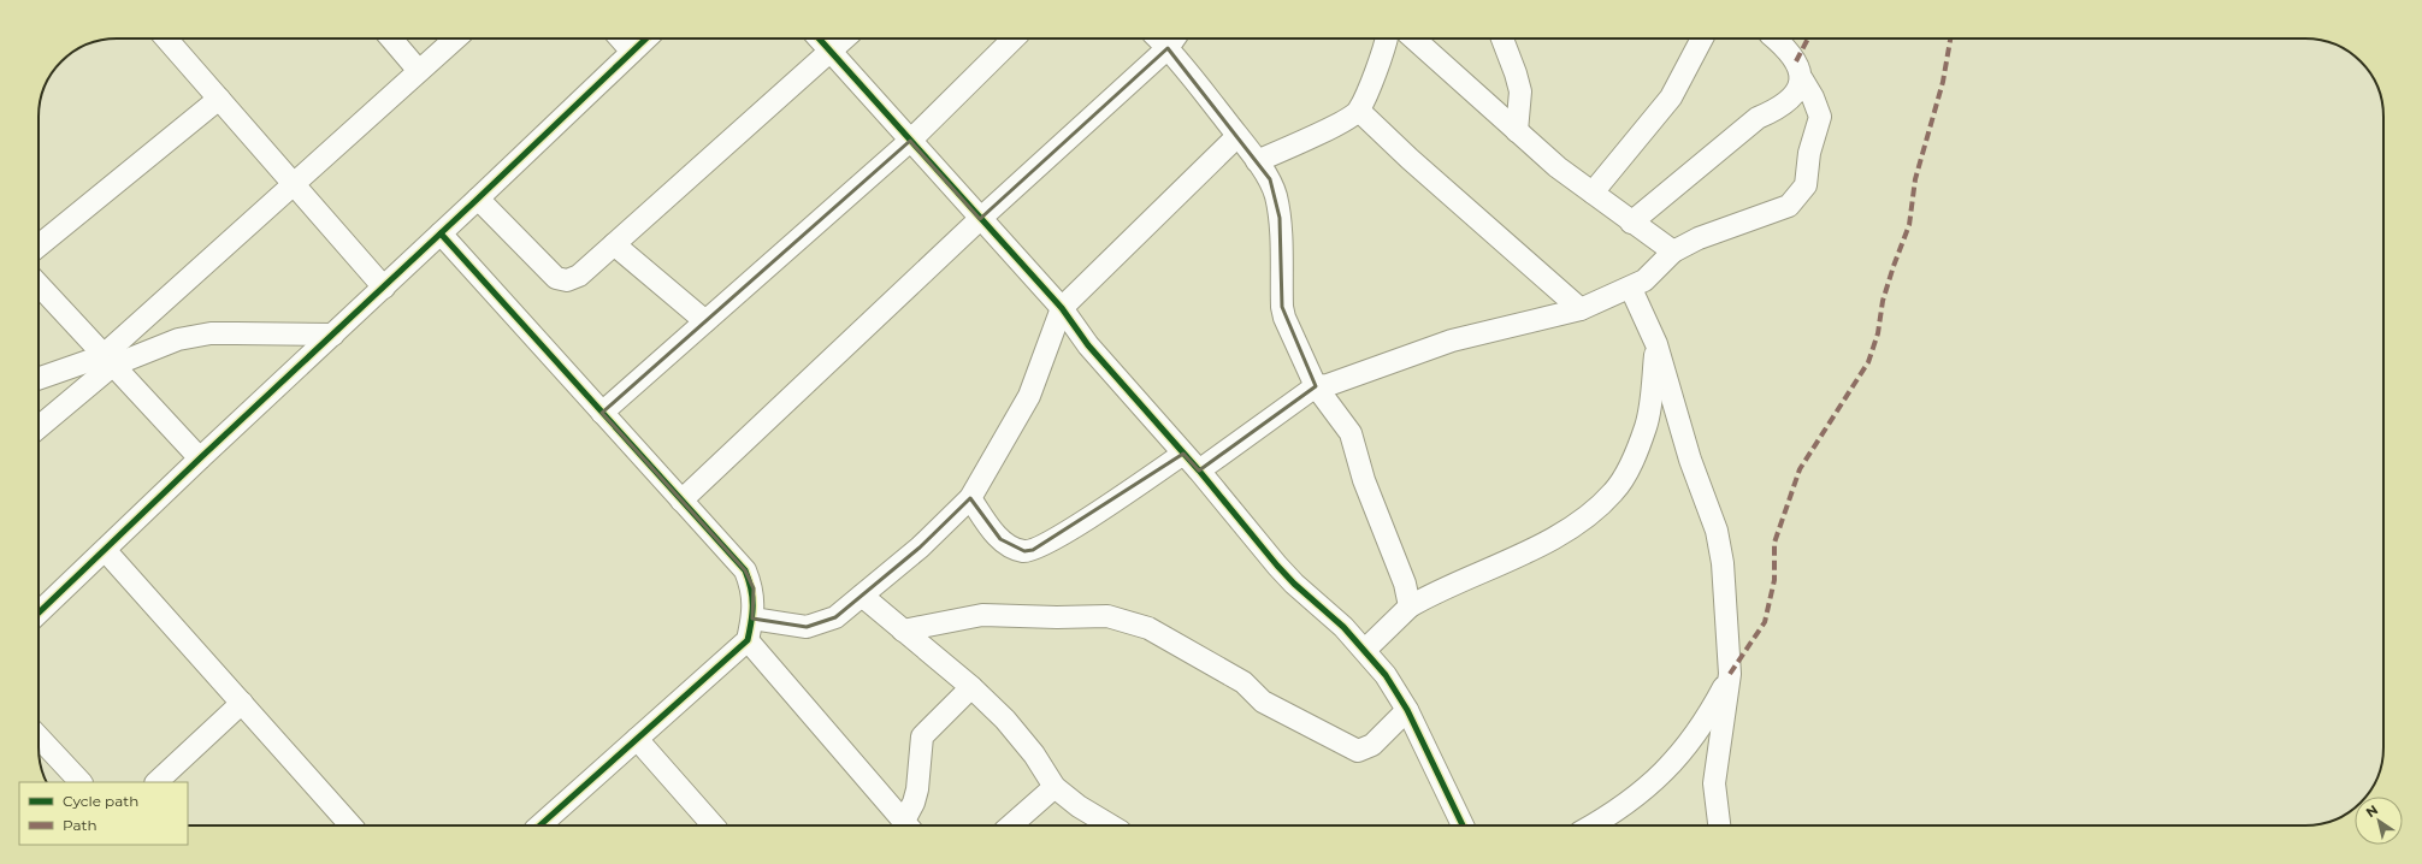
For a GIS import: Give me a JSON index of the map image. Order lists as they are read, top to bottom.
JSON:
{
  "legend": ["Cycle path", "Path"],
  "north": "top left"
}
